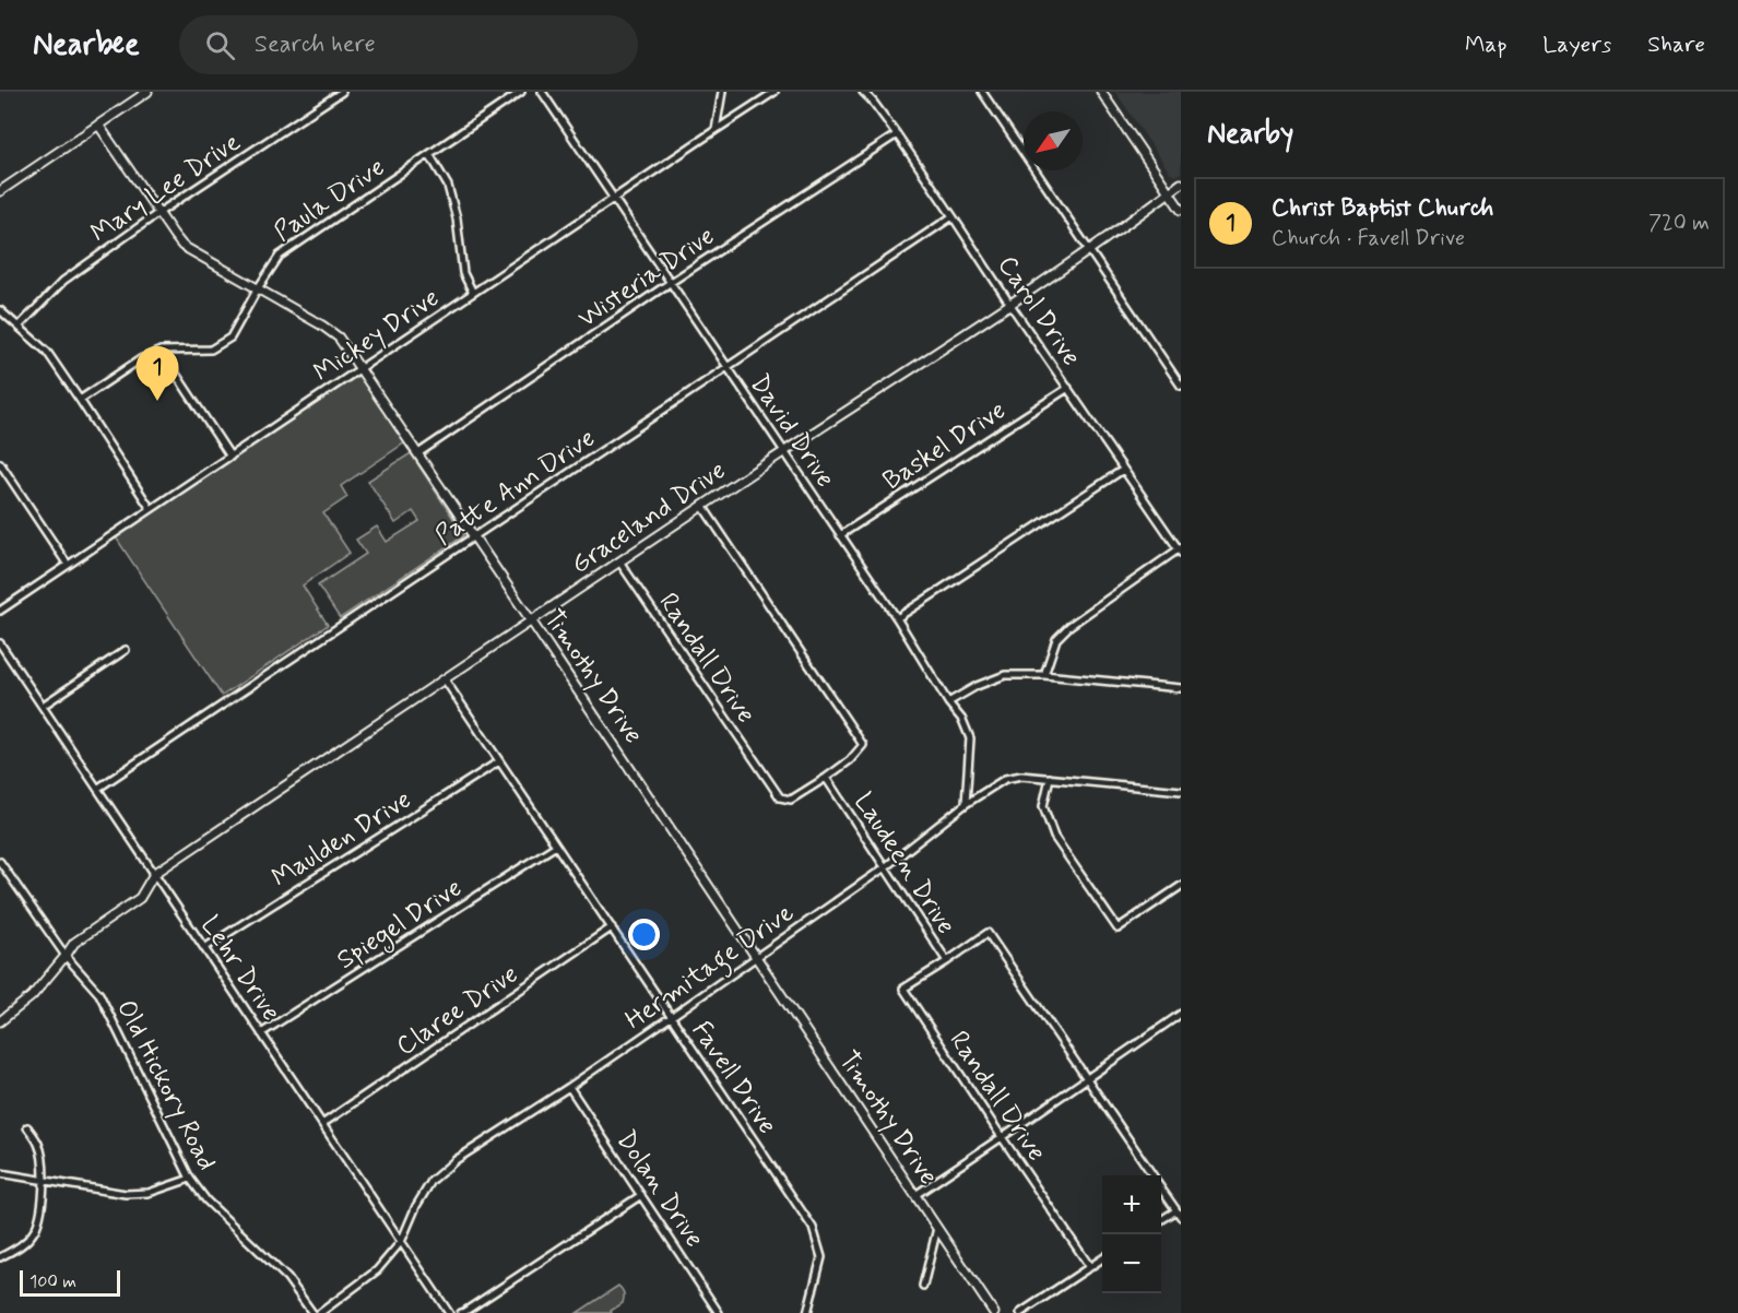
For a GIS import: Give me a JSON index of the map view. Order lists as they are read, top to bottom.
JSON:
{
  "streets": {
    "street": [
      "Mary Lee Drive",
      "Paula Drive",
      "Wisteria Drive",
      "Carol Drive",
      "Mickey Drive",
      "David Drive",
      "Baskel Drive",
      "Patte Ann Drive",
      "Graceland Drive",
      "Randall Drive",
      "Timothy Drive",
      "Maulden Drive",
      "Laudeen Drive",
      "Spiegel Drive",
      "Hermitage Drive",
      "Lehr Drive",
      "Claree Drive",
      "Favell Drive",
      "Old Hickory Road",
      "Dolan Drive"
    ]
  },
  "crossings": [
    ["Mary Lee Drive", "Timothy Drive"],
    ["Paula Drive", "Timothy Drive"],
    ["Wisteria Drive", "Carol Drive"],
    ["Wisteria Drive", "David Drive"],
    ["Wisteria Drive", "Timothy Drive"],
    ["Carol Drive", "Baskel Drive"],
    ["Carol Drive", "Patte Ann Drive"],
    ["Carol Drive", "Graceland Drive"],
    ["Mickey Drive", "David Drive"],
    ["Mickey Drive", "Timothy Drive"],
    ["David Drive", "Baskel Drive"],
    ["David Drive", "Patte Ann Drive"],
    ["David Drive", "Graceland Drive"],
    ["David Drive", "Hermitage Drive"],
    ["Patte Ann Drive", "Timothy Drive"],
    ["Patte Ann Drive", "Lehr Drive"],
    ["Graceland Drive", "Randall Drive"],
    ["Graceland Drive", "Timothy Drive"],
    ["Graceland Drive", "Laudeen Drive"],
    ["Graceland Drive", "Lehr Drive"],
    ["Graceland Drive", "Favell Drive"],
    ["Graceland Drive", "Old Hickory Road"],
    ["Randall Drive", "Laudeen Drive"],
    ["Timothy Drive", "Hermitage Drive"],
    ["Maulden Drive", "Lehr Drive"],
    ["Maulden Drive", "Favell Drive"],
    ["Laudeen Drive", "Hermitage Drive"],
    ["Spiegel Drive", "Lehr Drive"],
    ["Spiegel Drive", "Favell Drive"],
    ["Hermitage Drive", "Lehr Drive"],
    ["Hermitage Drive", "Favell Drive"],
    ["Hermitage Drive", "Dolan Drive"],
    ["Lehr Drive", "Claree Drive"],
    ["Claree Drive", "Favell Drive"]
  ],
  "scale_bar": "100 m",
  "north": "bottom left",
  "page": {
    "header": "Nearbee",
    "search": "Search here",
    "nav": ["Map", "Layers", "Share"],
    "heading": "Nearby",
    "list": [
      {
        "mark": "1",
        "name": "Christ Baptist Church",
        "note": "Church · Favell Drive",
        "value": "720 m"
      }
    ],
    "pins": "1",
    "map_buttons": ["+", "−"],
    "scale": "100 m"
  }
}
